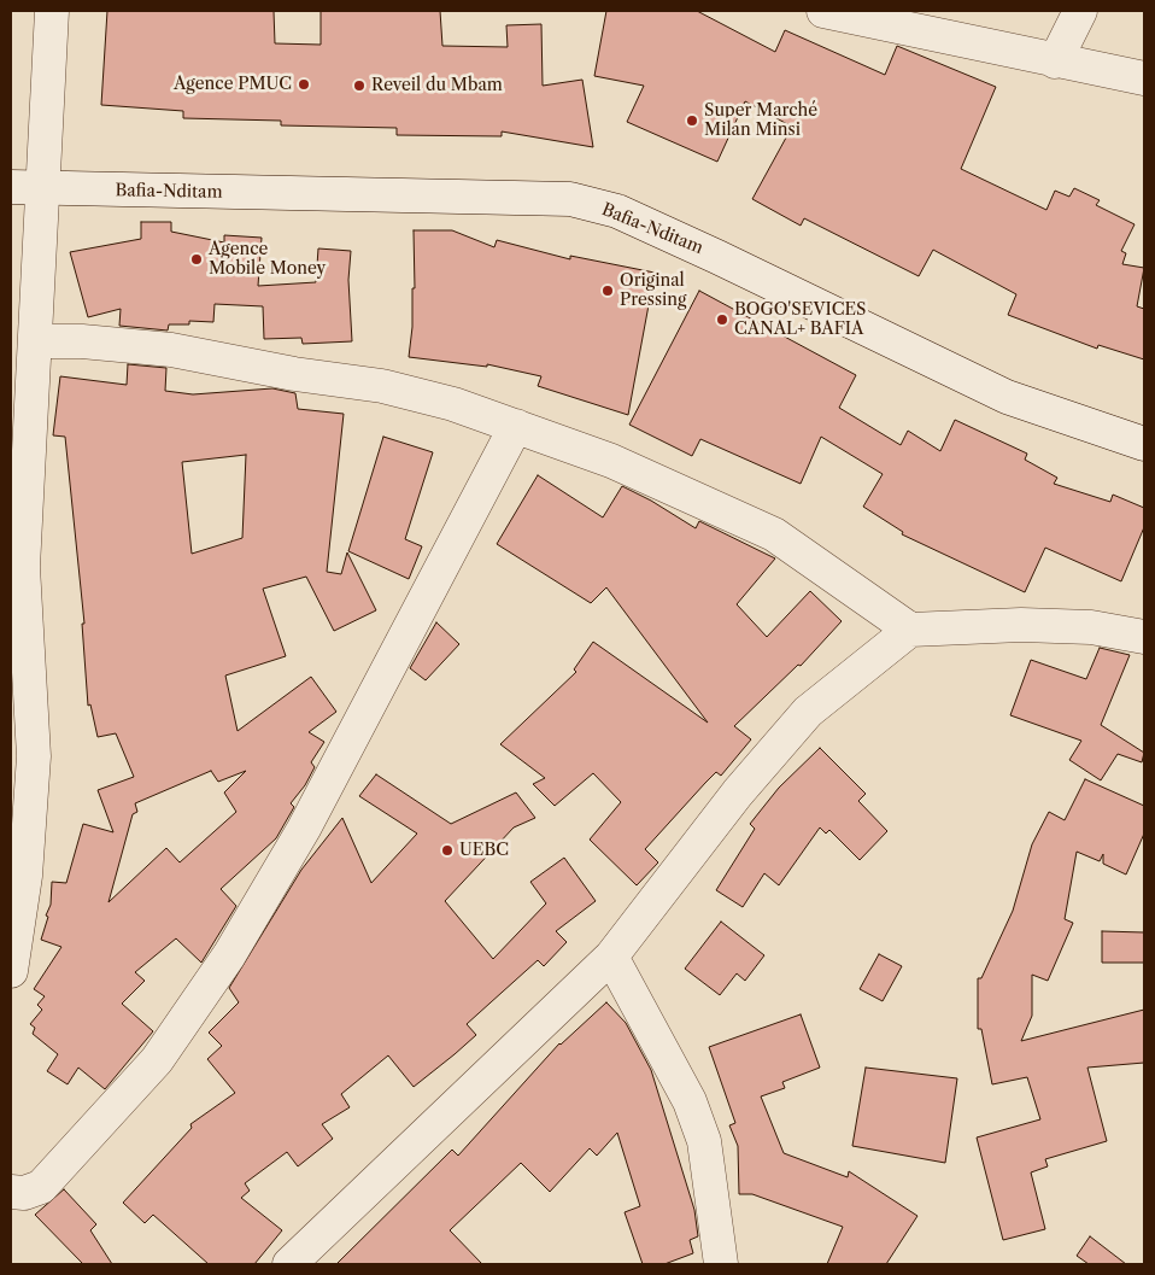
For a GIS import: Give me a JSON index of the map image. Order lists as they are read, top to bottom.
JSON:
{
  "streets": {
    "street": ["Bafia-Nditam"]
  },
  "places": [
    "Agence PMUC",
    "Reveil du Mbam",
    "Super Marché Milan Minsi",
    "Agence Mobile Money",
    "Original Pressing",
    "BOGO'SEVICES CANAL+ BAFIA",
    "UEBC"
  ]
}
